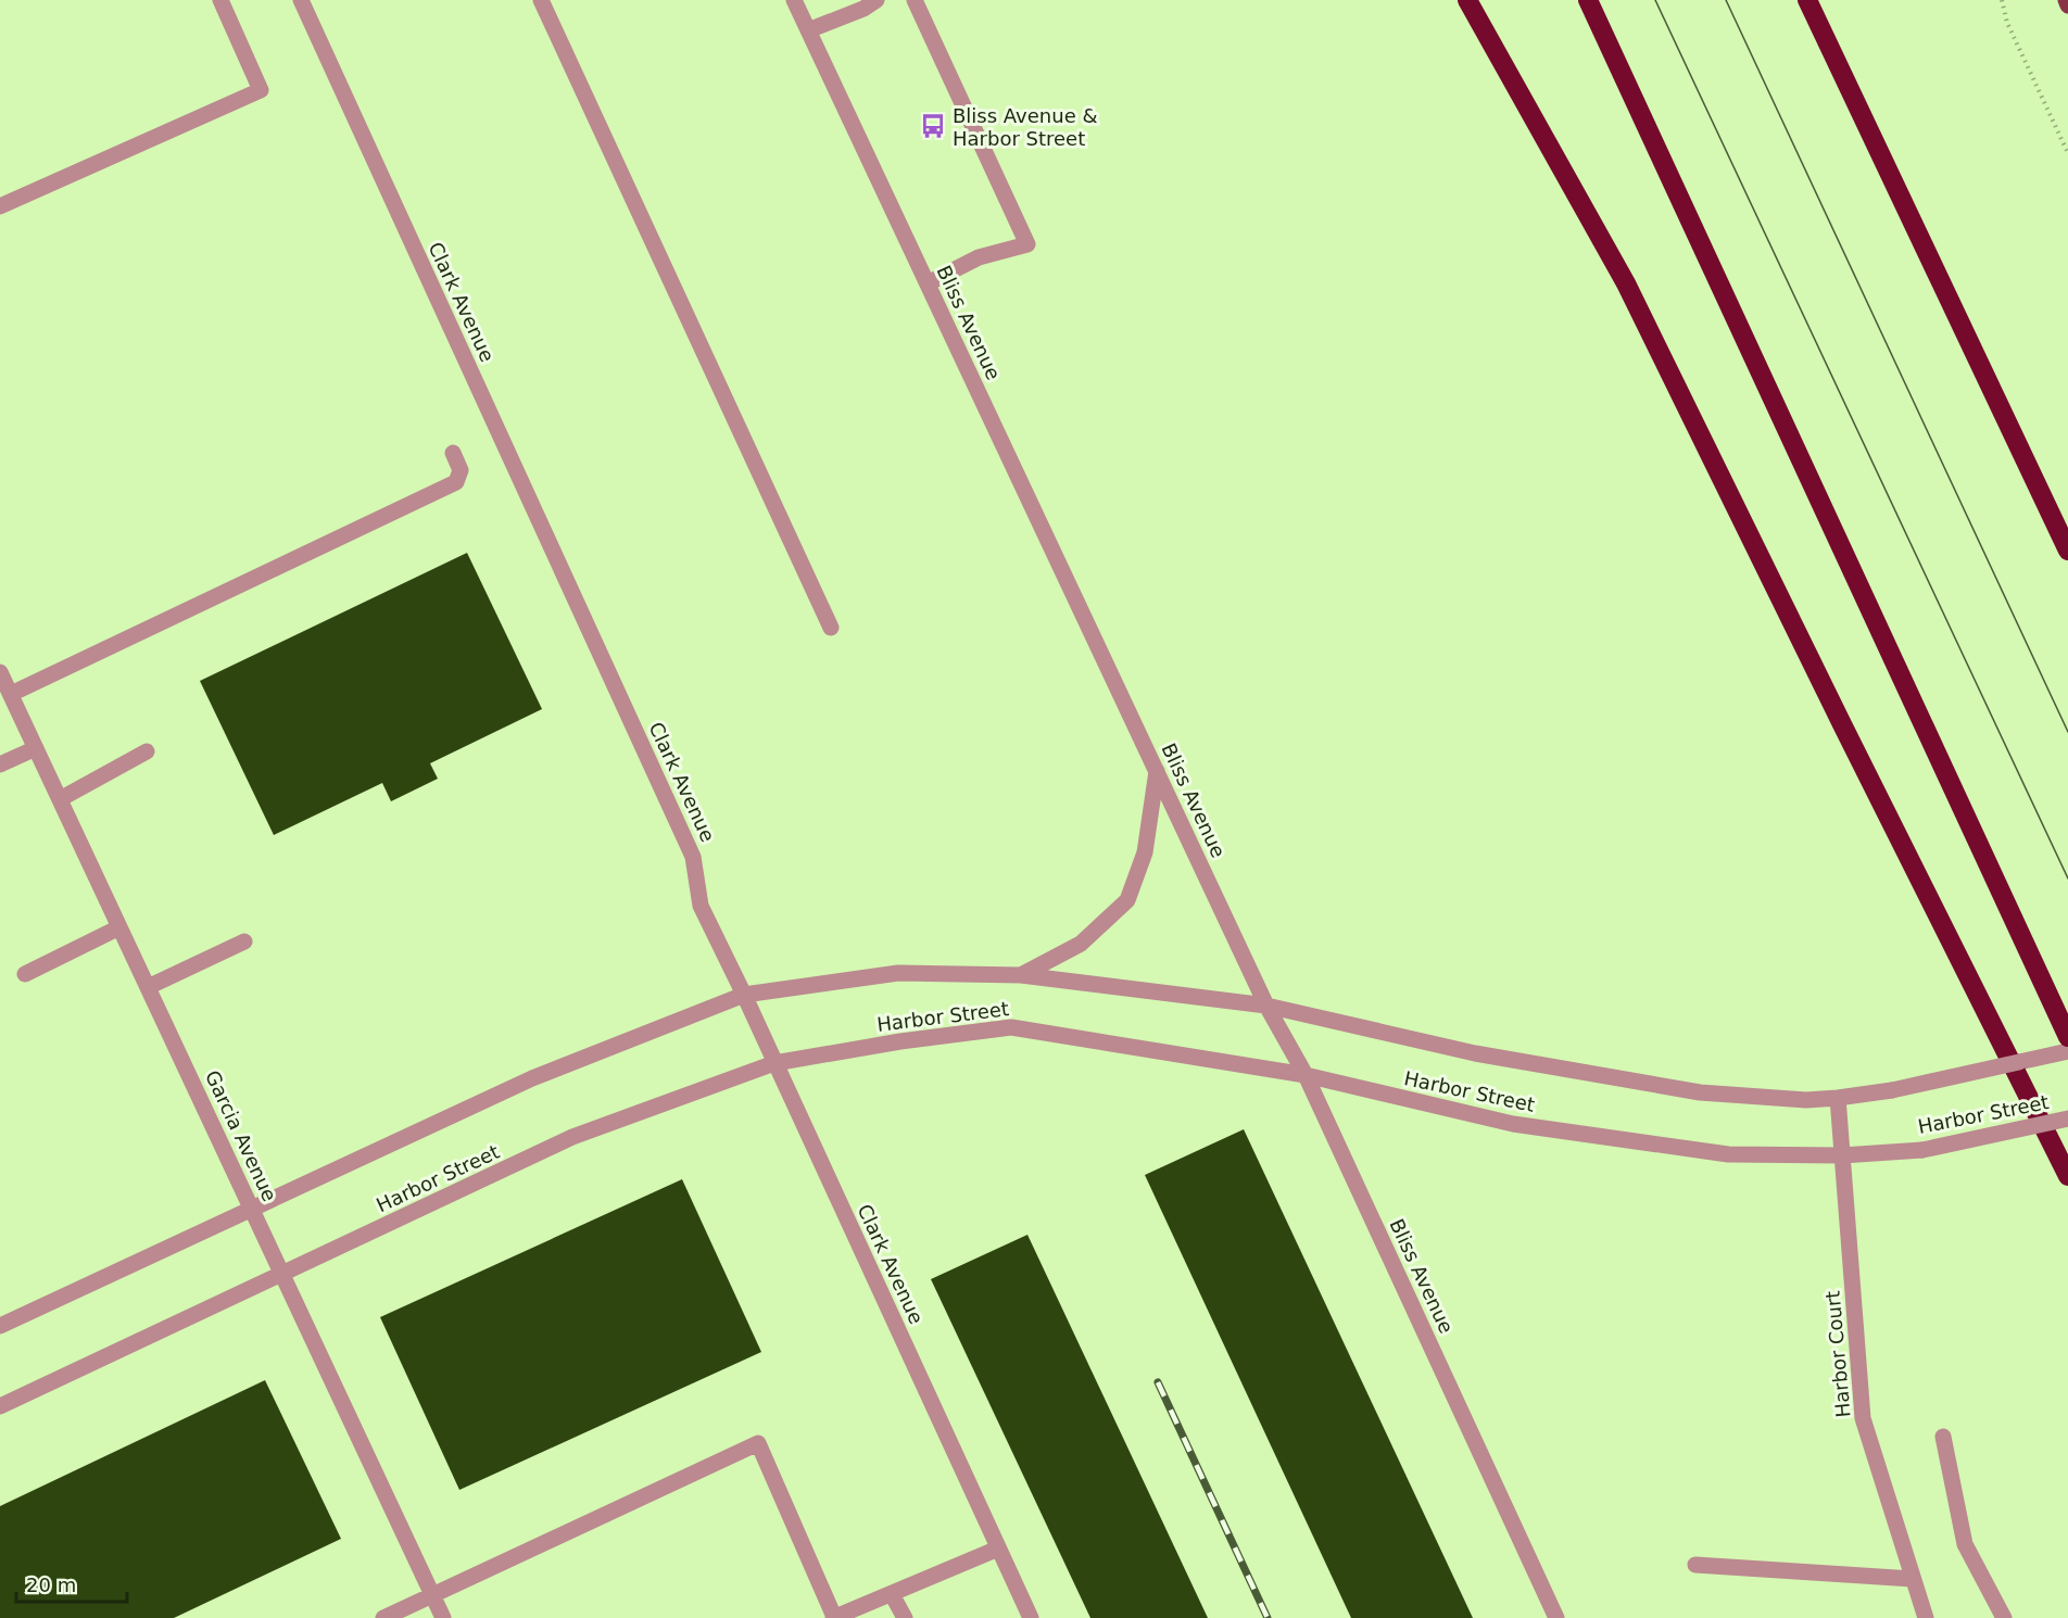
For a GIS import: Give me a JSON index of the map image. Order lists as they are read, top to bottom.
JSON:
{
  "streets": {
    "street": [
      "Clark Avenue",
      "Bliss Avenue",
      "Harbor Street",
      "Garcia Avenue",
      "Harbor Court"
    ]
  },
  "crossings": [
    ["Clark Avenue", "Harbor Street"],
    ["Bliss Avenue", "Harbor Street"],
    ["Harbor Street", "Garcia Avenue"],
    ["Harbor Street", "Harbor Court"]
  ],
  "places": {
    "bus stop": ["Bliss Avenue & Harbor Street"]
  },
  "scale_bar": "20 m"
}
